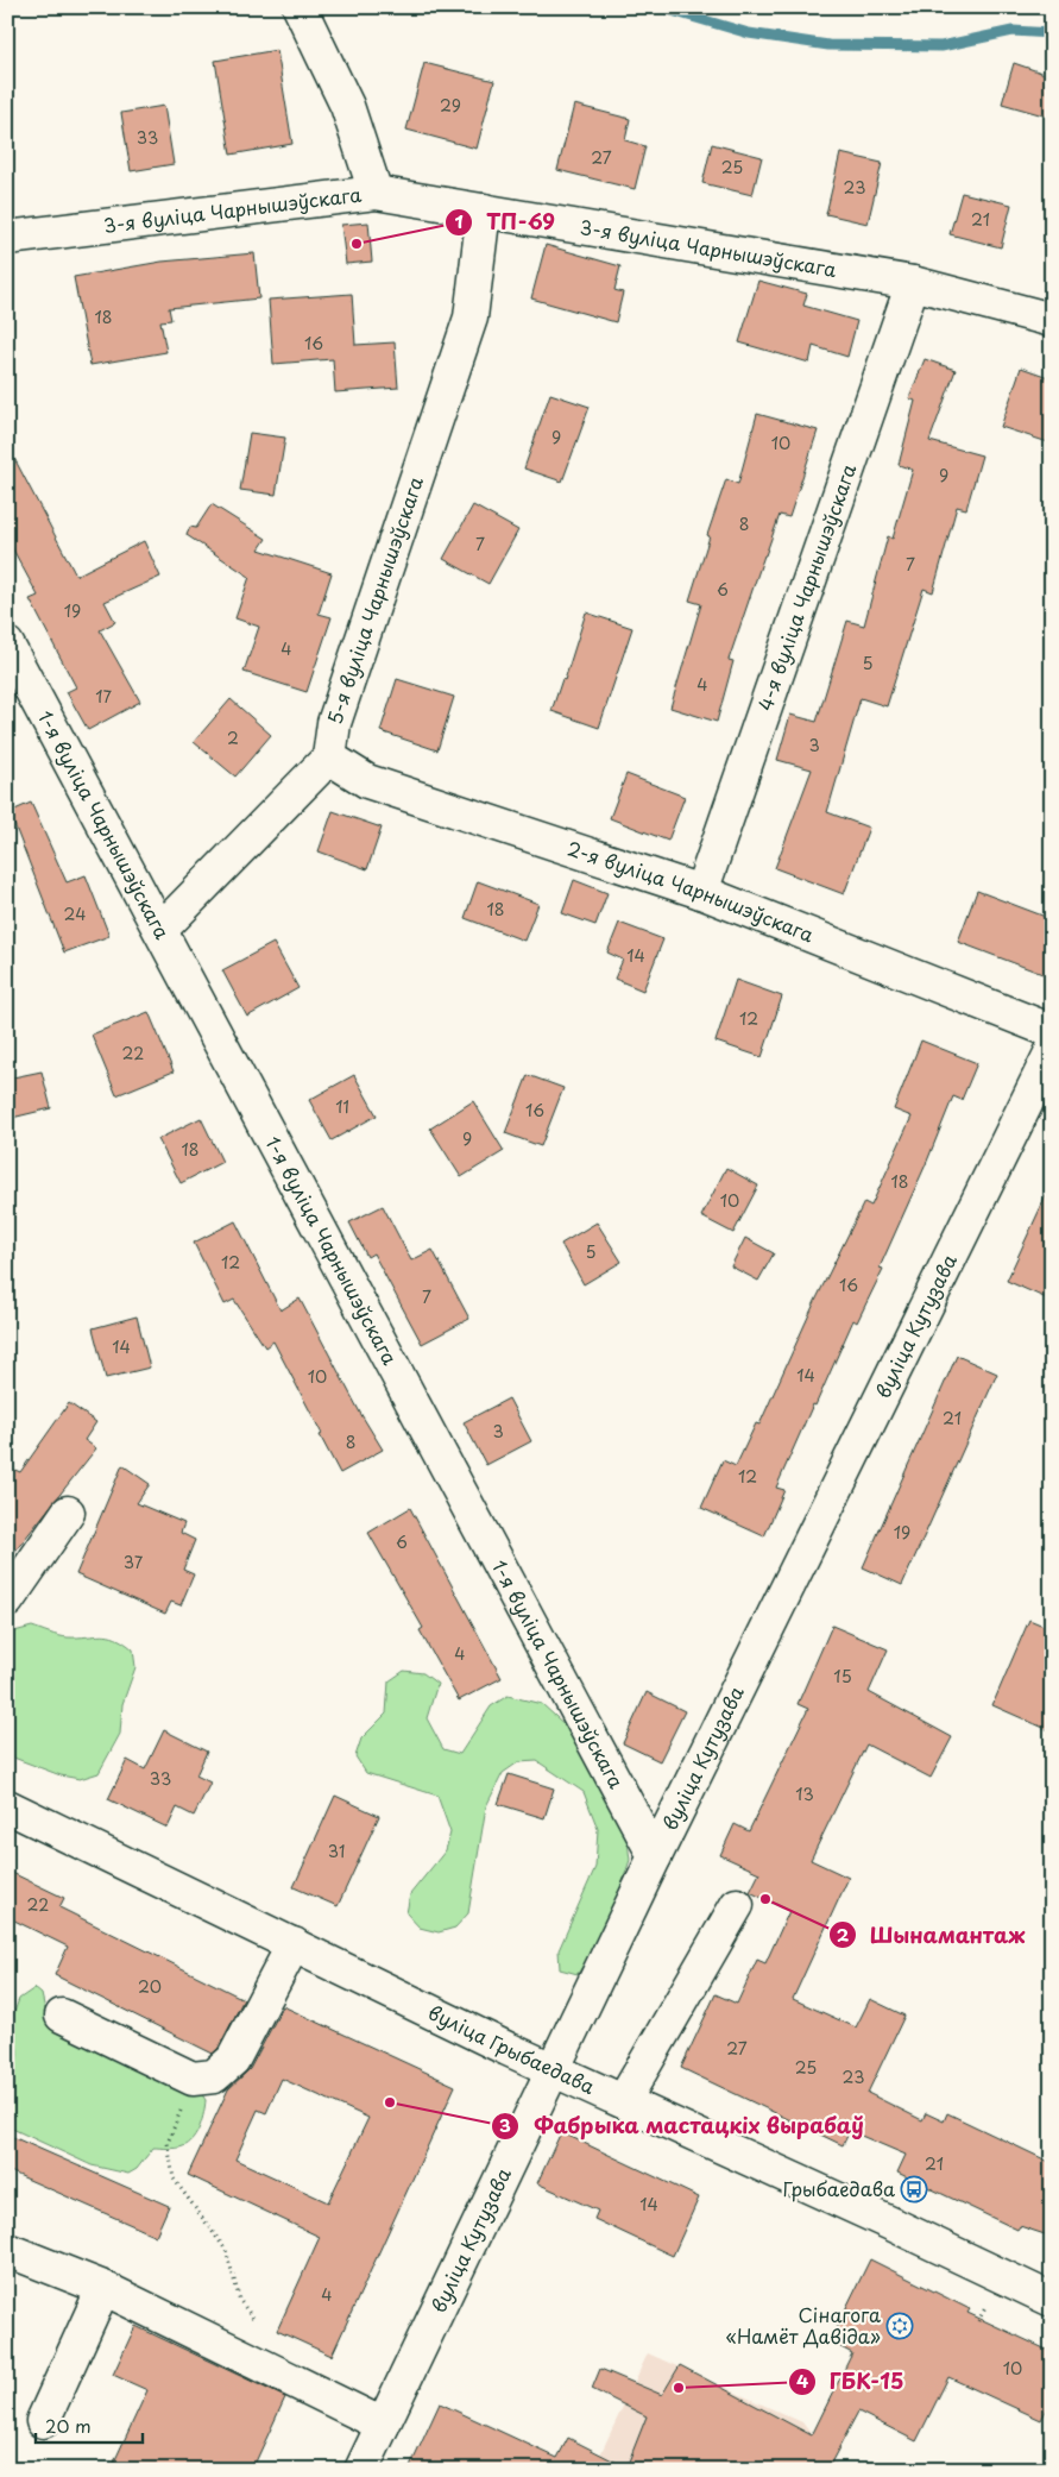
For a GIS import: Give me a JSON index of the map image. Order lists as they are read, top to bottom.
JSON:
{
  "streets": {
    "street": [
      "3-я вуліца Чарнышэўскага",
      "4-я вуліца Чарнышэўскага",
      "5-я вуліца Чарнышэўскага",
      "1-я вуліца Чарнышэўскага",
      "2-я вуліца Чарнышэўскага",
      "вуліца Кутузава",
      "вуліца Грыбаедава"
    ]
  },
  "crossings": [
    ["3-я вуліца Чарнышэўскага", "4-я вуліца Чарнышэўскага"],
    ["3-я вуліца Чарнышэўскага", "5-я вуліца Чарнышэўскага"],
    ["4-я вуліца Чарнышэўскага", "2-я вуліца Чарнышэўскага"],
    ["5-я вуліца Чарнышэўскага", "2-я вуліца Чарнышэўскага"],
    ["1-я вуліца Чарнышэўскага", "вуліца Кутузава"],
    ["вуліца Кутузава", "вуліца Грыбаедава"]
  ],
  "places": {
    "other": [
      "ТП-69",
      "Шынамантаж",
      "Фабрыка мастацкіх вырабаў",
      "ГБК-15"
    ],
    "bus stop": ["Грыбаедава"],
    "synagogue": ["Сінагога «Намёт Давіда»"]
  },
  "house_numbers": [
    "29",
    "33",
    "27",
    "25",
    "23",
    "21",
    "18",
    "16",
    "9",
    "10",
    "9",
    "8",
    "7",
    "7",
    "6",
    "19",
    "4",
    "5",
    "4",
    "17",
    "2",
    "3",
    "18",
    "24",
    "14",
    "12",
    "22",
    "11",
    "16",
    "9",
    "18",
    "18",
    "10",
    "5",
    "12",
    "16",
    "7",
    "14",
    "14",
    "10",
    "21",
    "3",
    "8",
    "12",
    "19",
    "6",
    "37",
    "4",
    "15",
    "33",
    "13",
    "31",
    "22",
    "20",
    "27",
    "25",
    "23",
    "21",
    "14",
    "4",
    "10"
  ],
  "scale_bar": "20 m"
}
